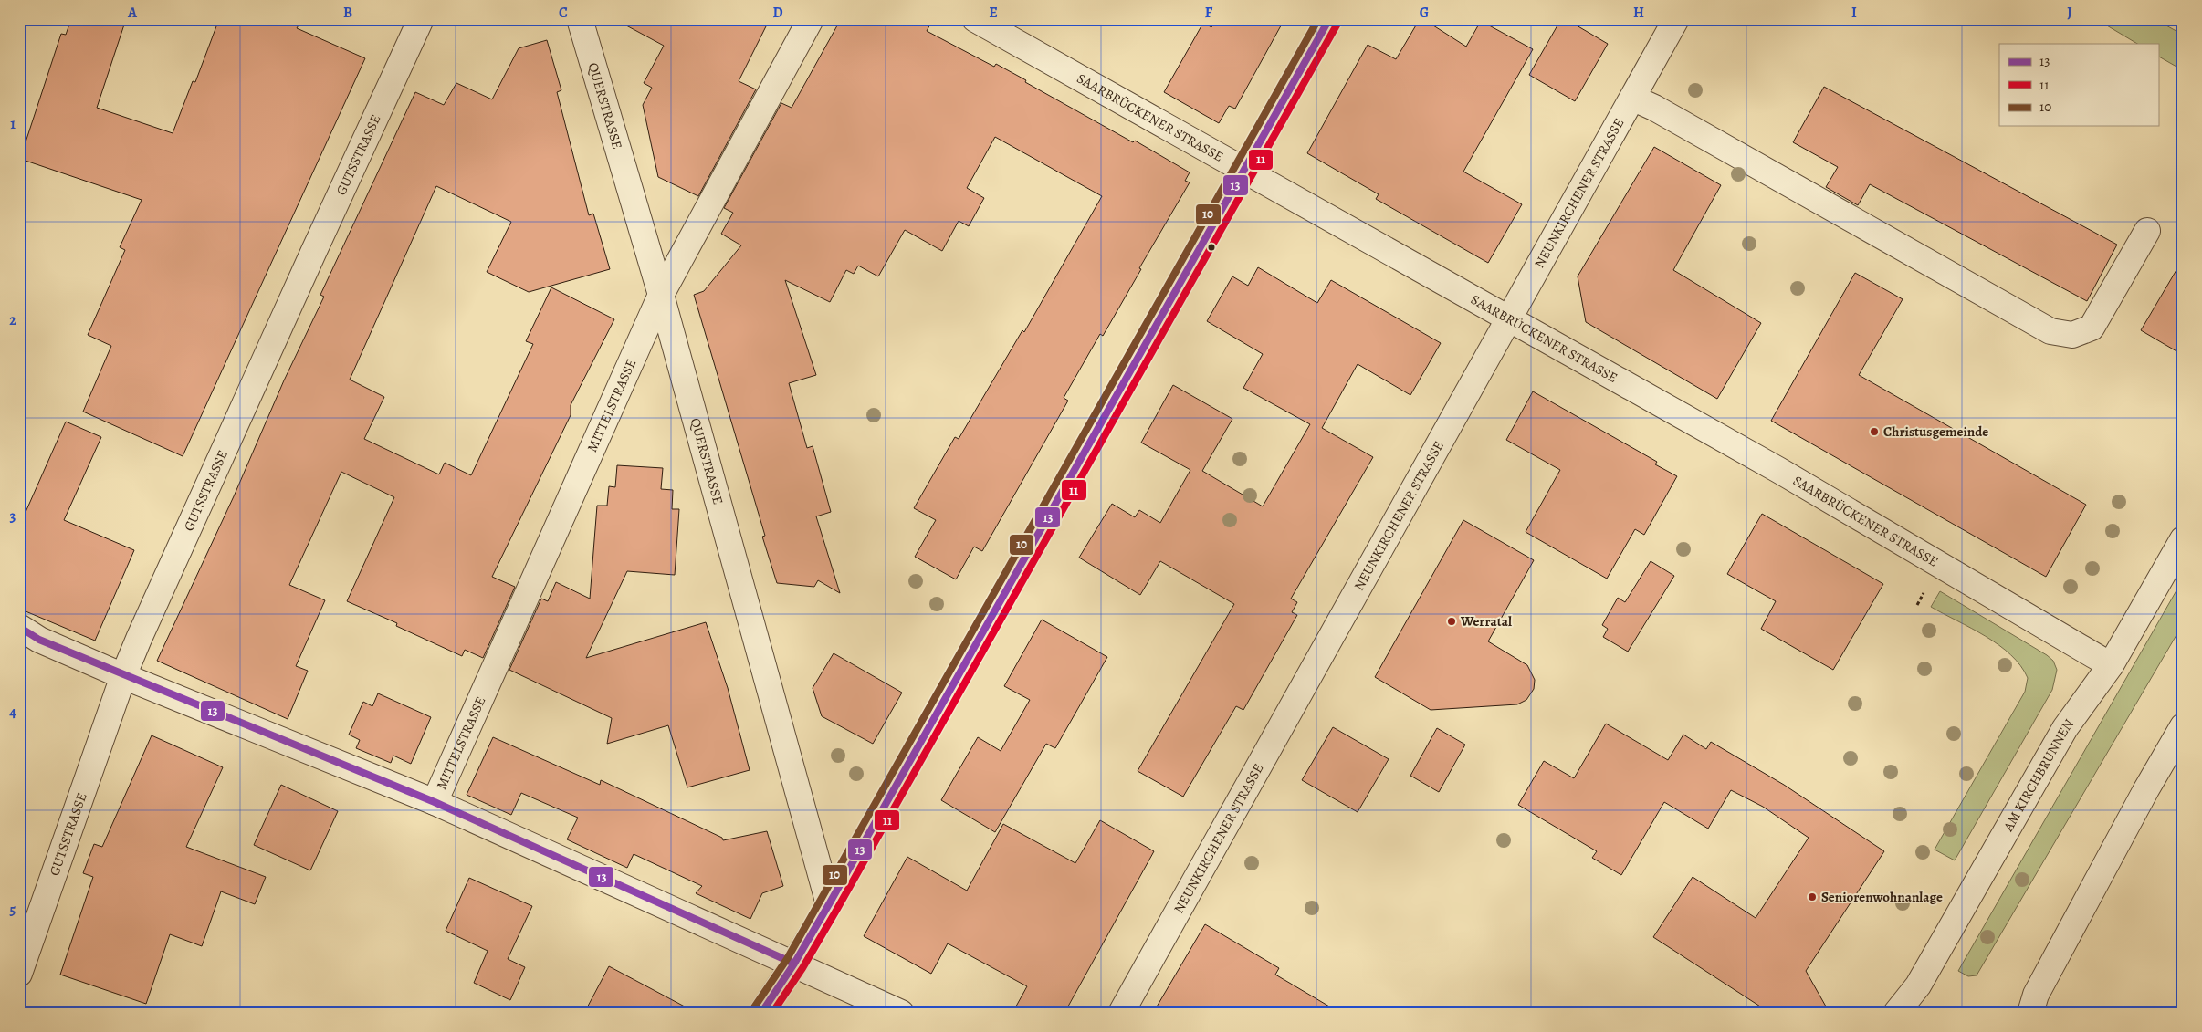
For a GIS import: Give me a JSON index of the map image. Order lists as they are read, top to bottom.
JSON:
{
  "streets": {
    "street": [
      "QUERSTRASSE",
      "SAARBRÜCKENER STRASSE",
      "GUTSSTRASSE",
      "NEUNKIRCHENER STRASSE",
      "MITTELSTRASSE",
      "AM KIRCHBRUNNEN"
    ]
  },
  "crossings": [
    ["QUERSTRASSE", "MITTELSTRASSE"],
    ["SAARBRÜCKENER STRASSE", "NEUNKIRCHENER STRASSE"],
    ["SAARBRÜCKENER STRASSE", "AM KIRCHBRUNNEN"]
  ],
  "places": ["Christusgemeinde", "Werratal", "Seniorenwohnanlage"],
  "lines": ["transit line 13", "transit line 10", "transit line 11"],
  "legend": ["13", "11", "10"],
  "grid": {
    "columns": [
      "A",
      "B",
      "C",
      "D",
      "E",
      "F",
      "G",
      "H",
      "I",
      "J"
    ],
    "rows": [
      "1",
      "2",
      "3",
      "4",
      "5"
    ]
  }
}
